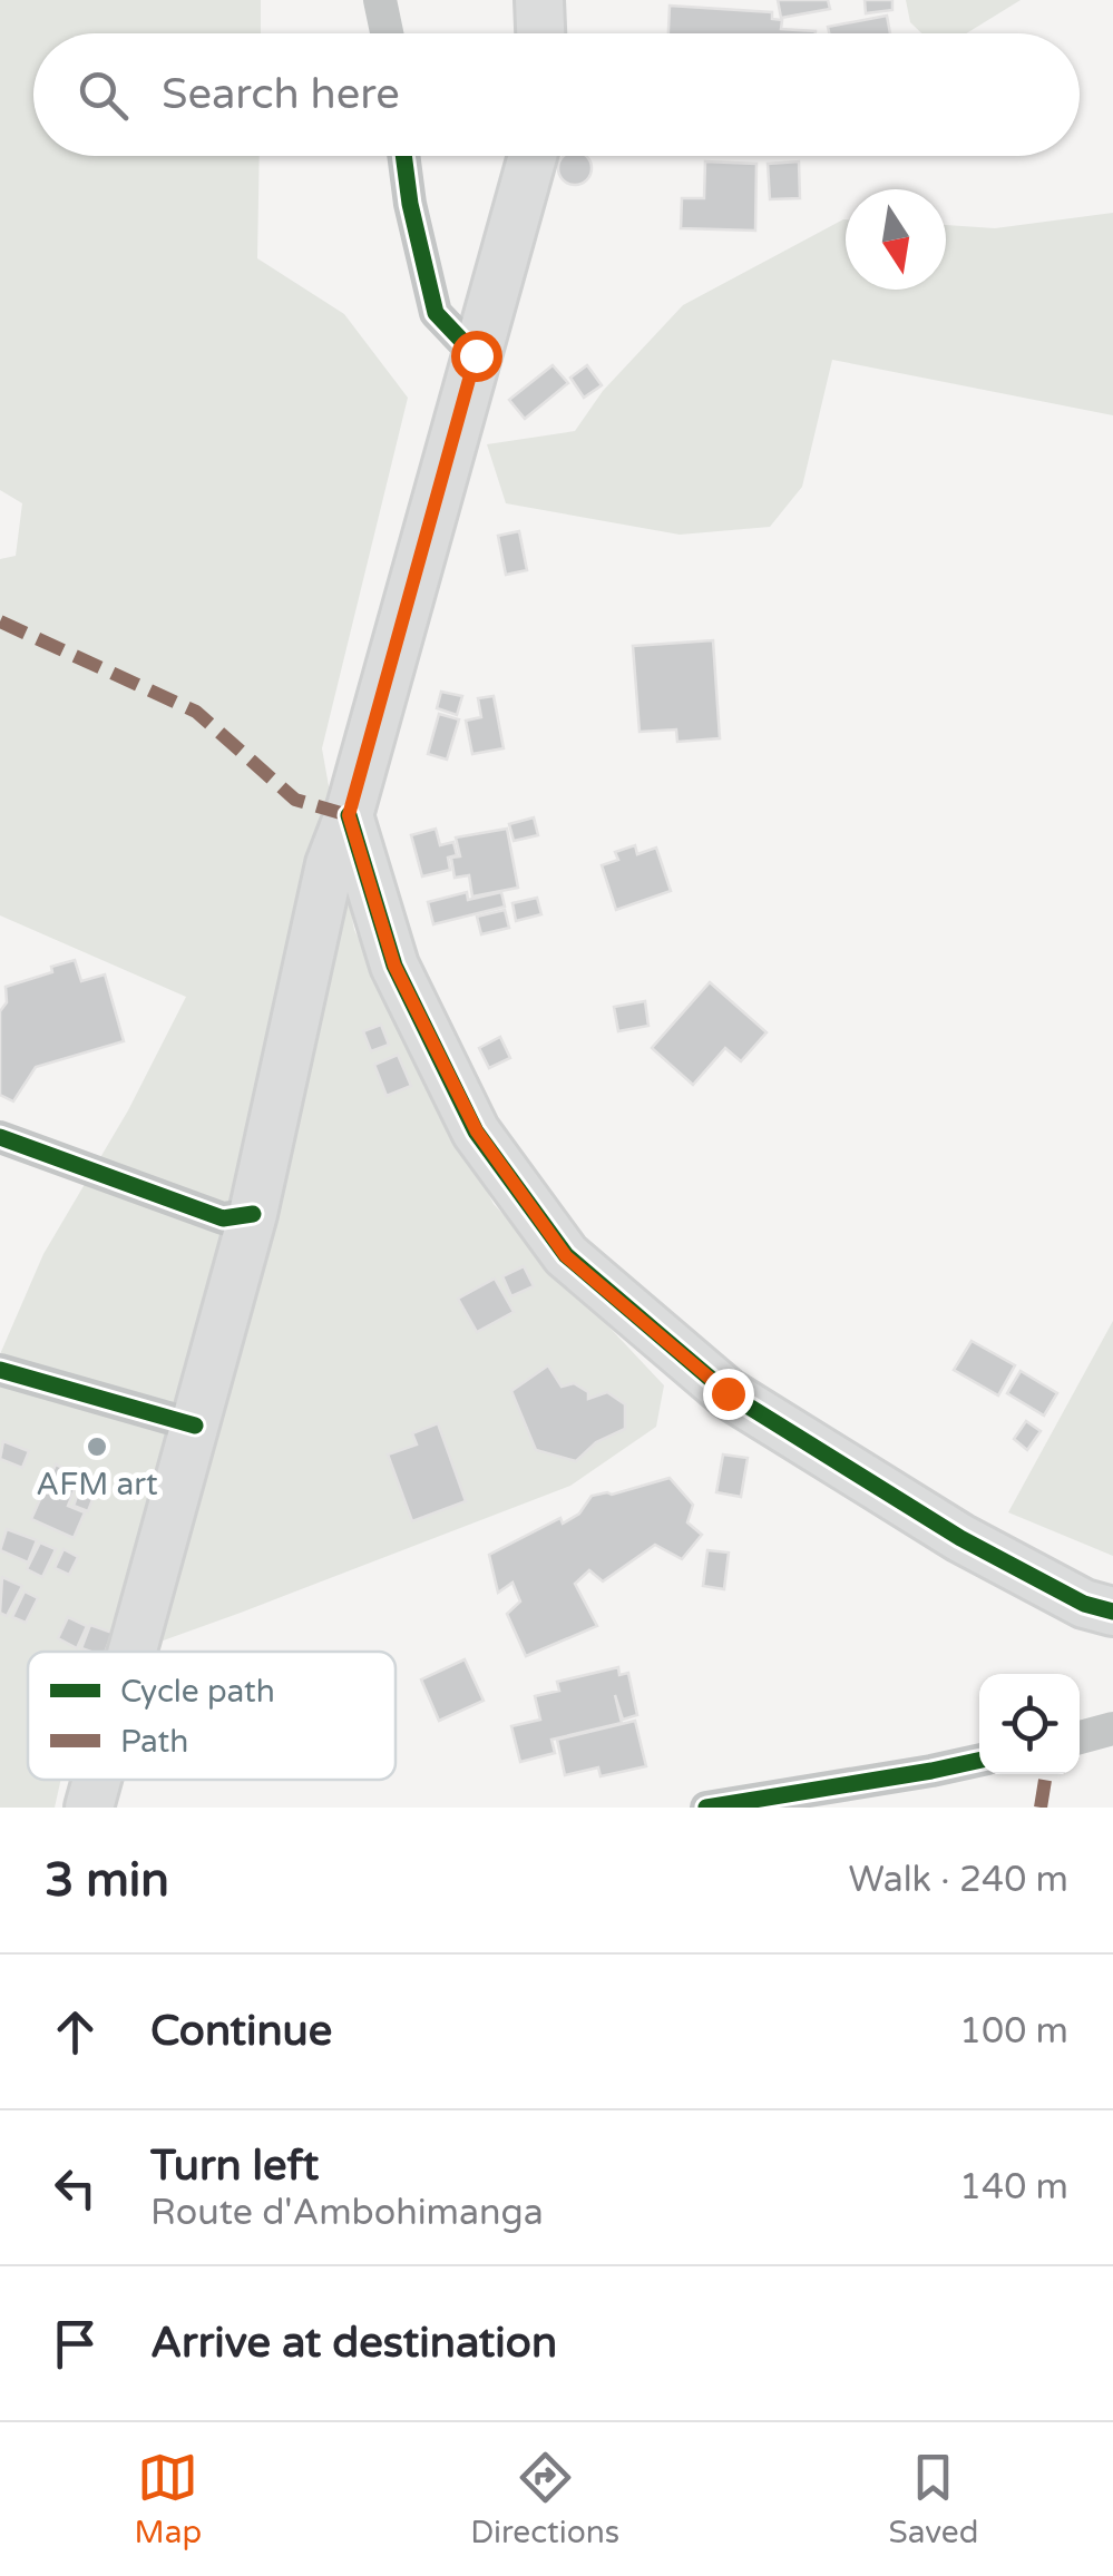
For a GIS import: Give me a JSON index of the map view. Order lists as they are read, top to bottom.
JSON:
{
  "places": ["AFM art"],
  "legend": ["Cycle path", "Path"],
  "north": "bottom",
  "page": {
    "search": "Search here",
    "heading": ["3 min", "Walk · 240 m"],
    "list": [
      ["Continue", "100 m"],
      ["Turn left", "Route d'Ambohimanga", "140 m"],
      "Arrive at destination"
    ],
    "nav": ["Map", "Directions", "Saved"]
  }
}
